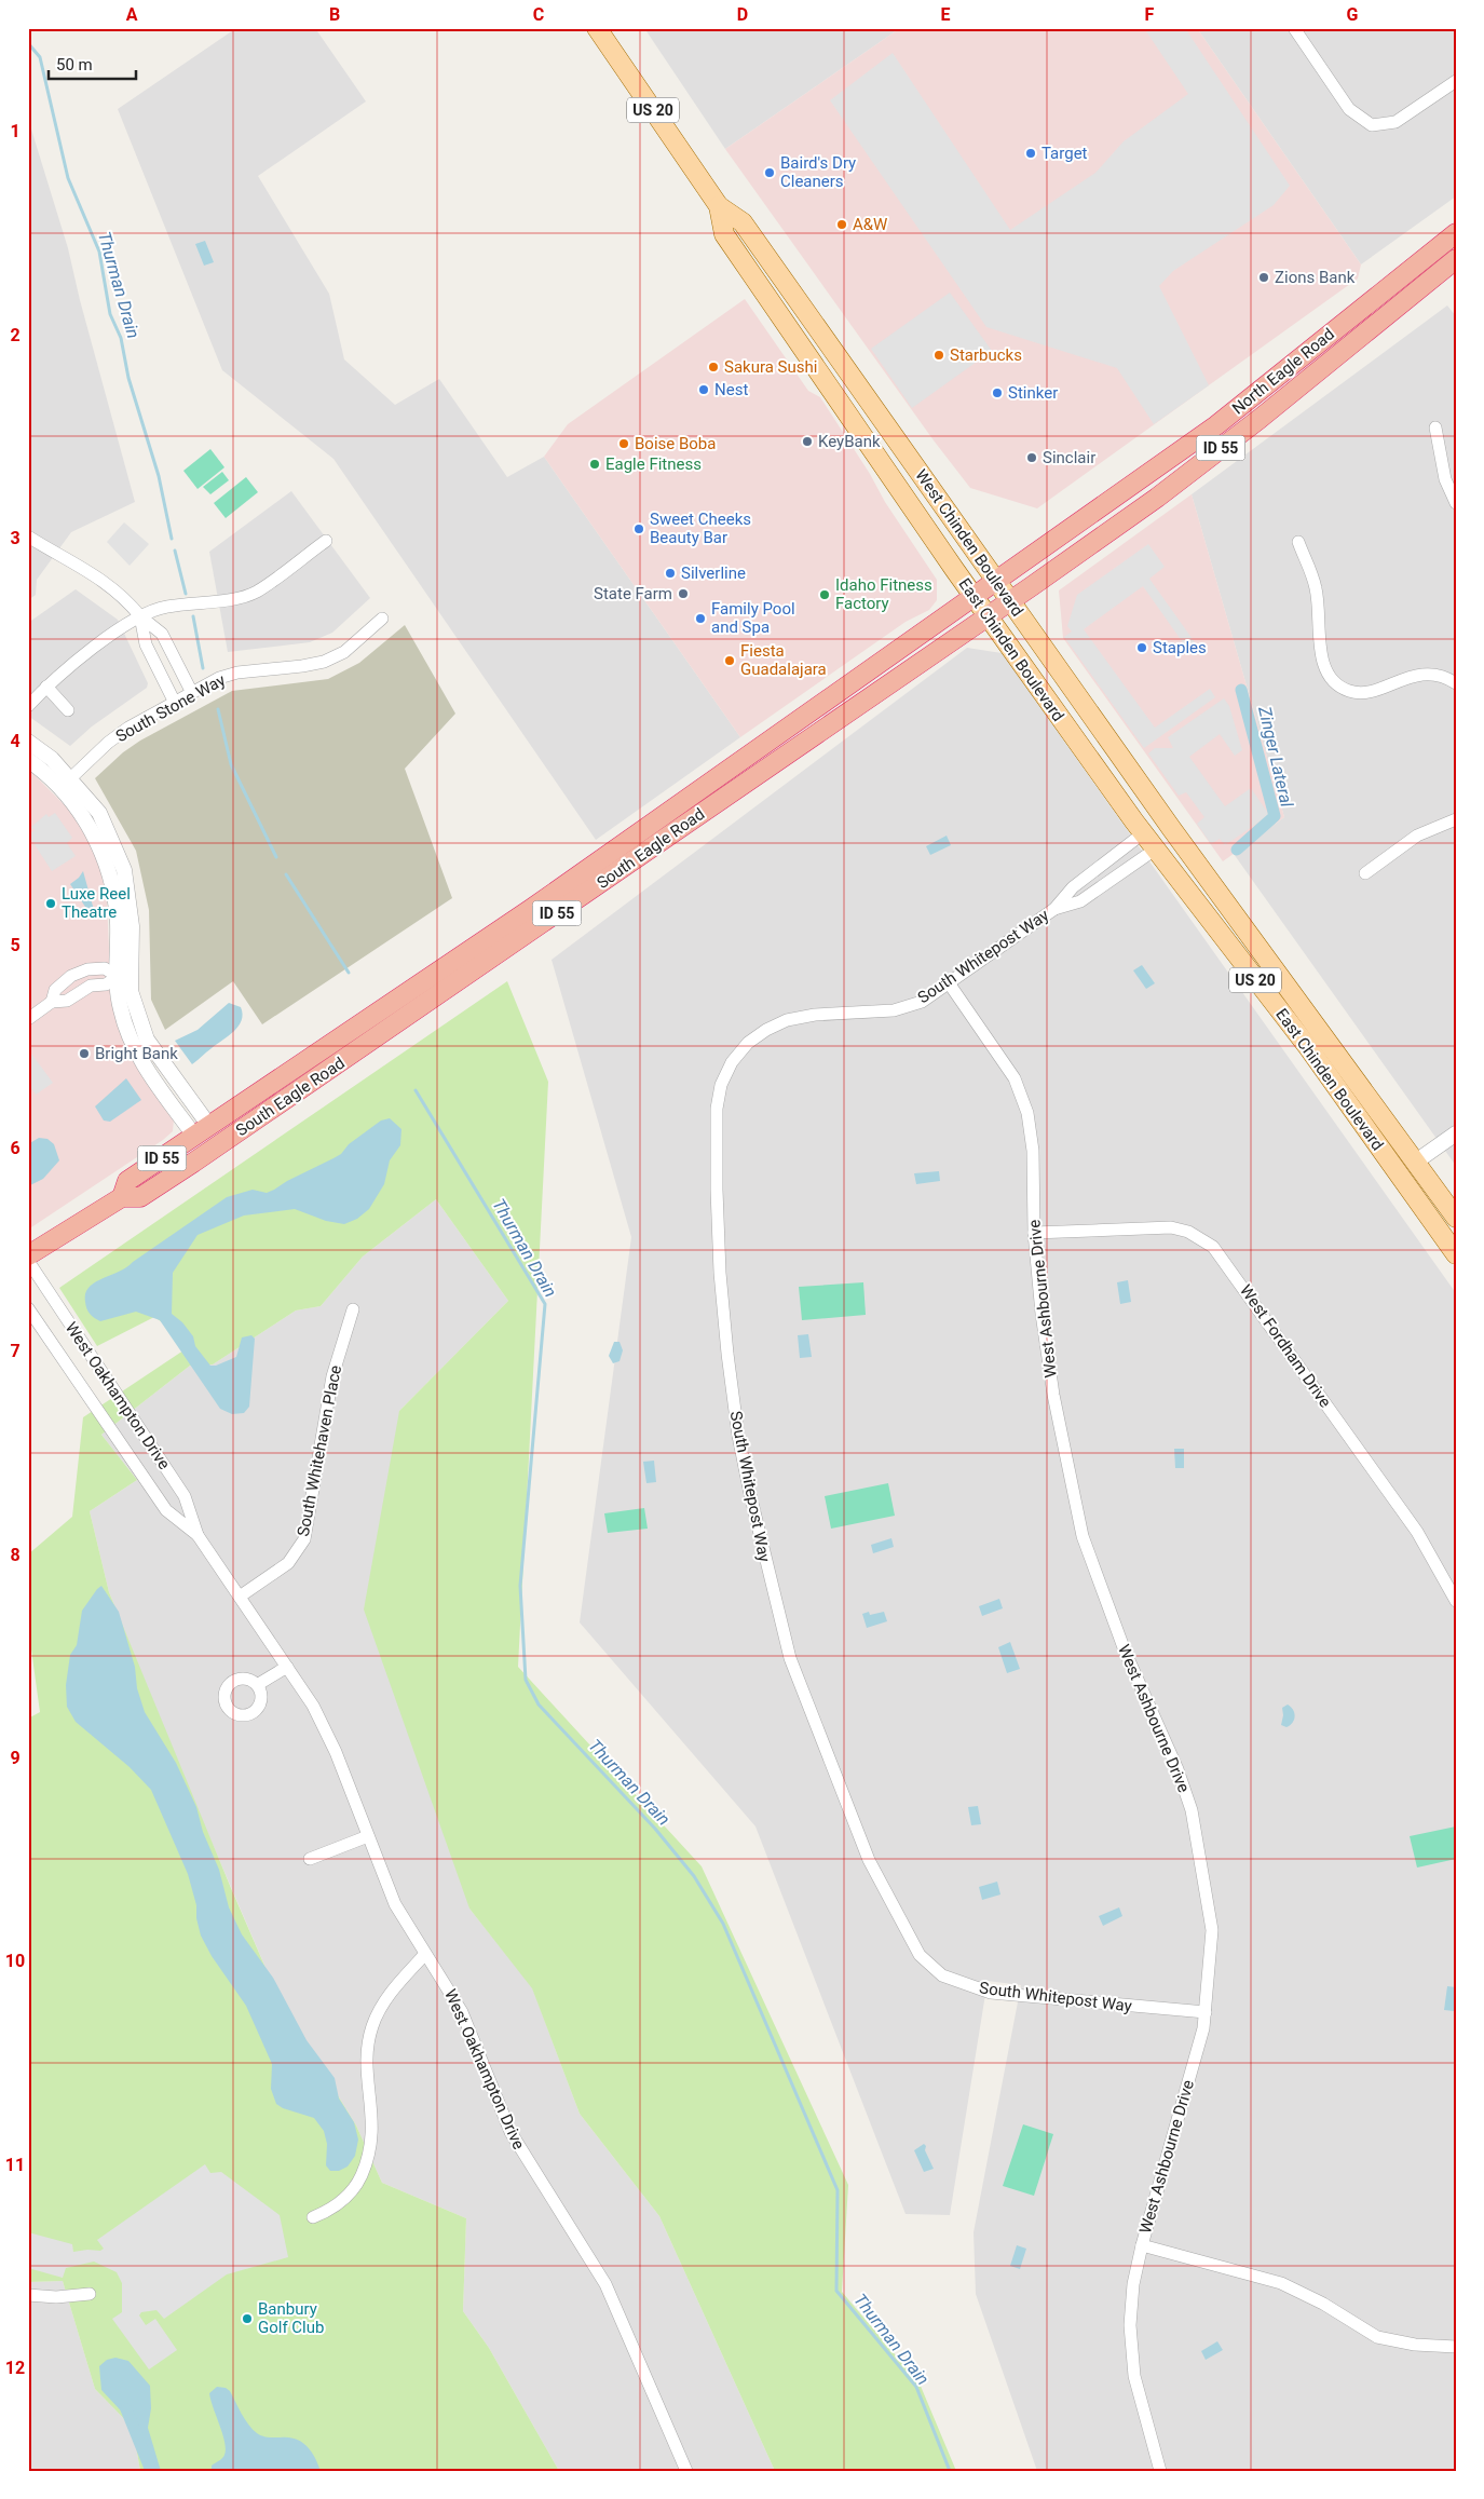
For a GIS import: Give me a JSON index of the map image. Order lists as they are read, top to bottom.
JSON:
{
  "streets": {
    "highway": ["North Eagle Road", "ID 55", "South Eagle Road"],
    "main road": ["US 20", "West Chinden Boulevard", "East Chinden Boulevard"],
    "street": [
      "South Stone Way",
      "South Whitepost Way",
      "West Ashbourne Drive",
      "West Fordham Drive",
      "West Oakhampton Drive",
      "South Whitehaven Place"
    ]
  },
  "crossings": [
    ["North Eagle Road", "West Chinden Boulevard"],
    ["North Eagle Road", "East Chinden Boulevard"],
    ["North Eagle Road", "South Eagle Road"],
    ["West Chinden Boulevard", "East Chinden Boulevard"],
    ["East Chinden Boulevard", "South Eagle Road"],
    ["East Chinden Boulevard", "South Whitepost Way"],
    ["South Whitepost Way", "West Ashbourne Drive"],
    ["West Ashbourne Drive", "West Fordham Drive"],
    ["West Oakhampton Drive", "South Whitehaven Place"]
  ],
  "water": ["Thurman Drain", "Zinger Lateral"],
  "places": [
    "Target",
    "Baird's Dry Cleaners",
    "A&W",
    "Zions Bank",
    "Starbucks",
    "Sakura Sushi",
    "Nest",
    "Stinker",
    "KeyBank",
    "Boise Boba",
    "Sinclair",
    "Eagle Fitness",
    "Sweet Cheeks Beauty Bar",
    "Silverline",
    "State Farm",
    "Idaho Fitness Factory",
    "Family Pool and Spa",
    "Staples",
    "Fiesta Guadalajara",
    "Luxe Reel Theatre",
    "Bright Bank",
    "Banbury Golf Club"
  ],
  "scale_bar": "50 m",
  "grid": {
    "columns": [
      "A",
      "B",
      "C",
      "D",
      "E",
      "F",
      "G"
    ],
    "rows": [
      "1",
      "2",
      "3",
      "4",
      "5",
      "6",
      "7",
      "8",
      "9",
      "10",
      "11",
      "12"
    ]
  }
}
